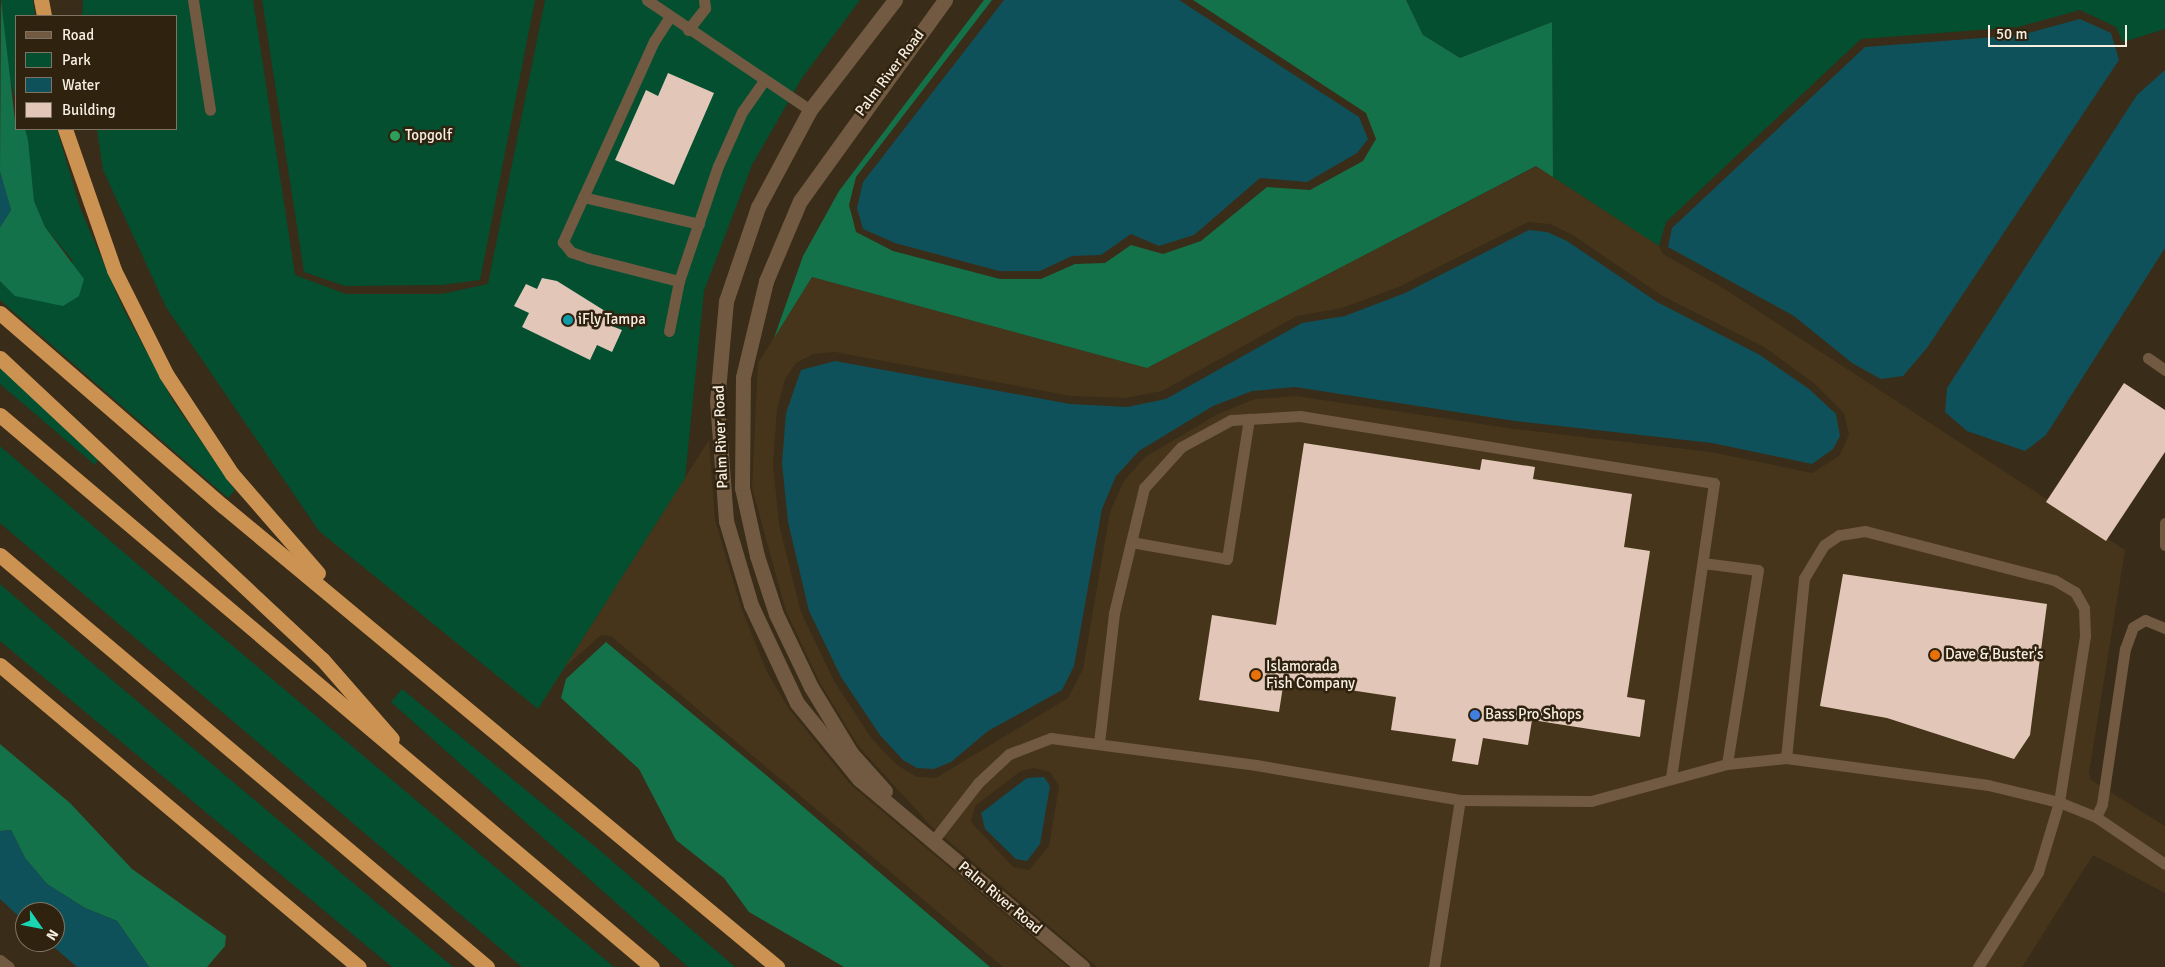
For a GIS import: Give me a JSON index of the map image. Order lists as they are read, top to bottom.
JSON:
{
  "streets": {
    "street": ["Palm River Road"]
  },
  "places": [
    "Topgolf",
    "iFly Tampa",
    "Dave & Buster's",
    "Islamorada Fish Company",
    "Bass Pro Shops"
  ],
  "legend": [
    "Road",
    "Park",
    "Water",
    "Building"
  ],
  "scale_bar": "50 m",
  "north": "bottom right"
}
